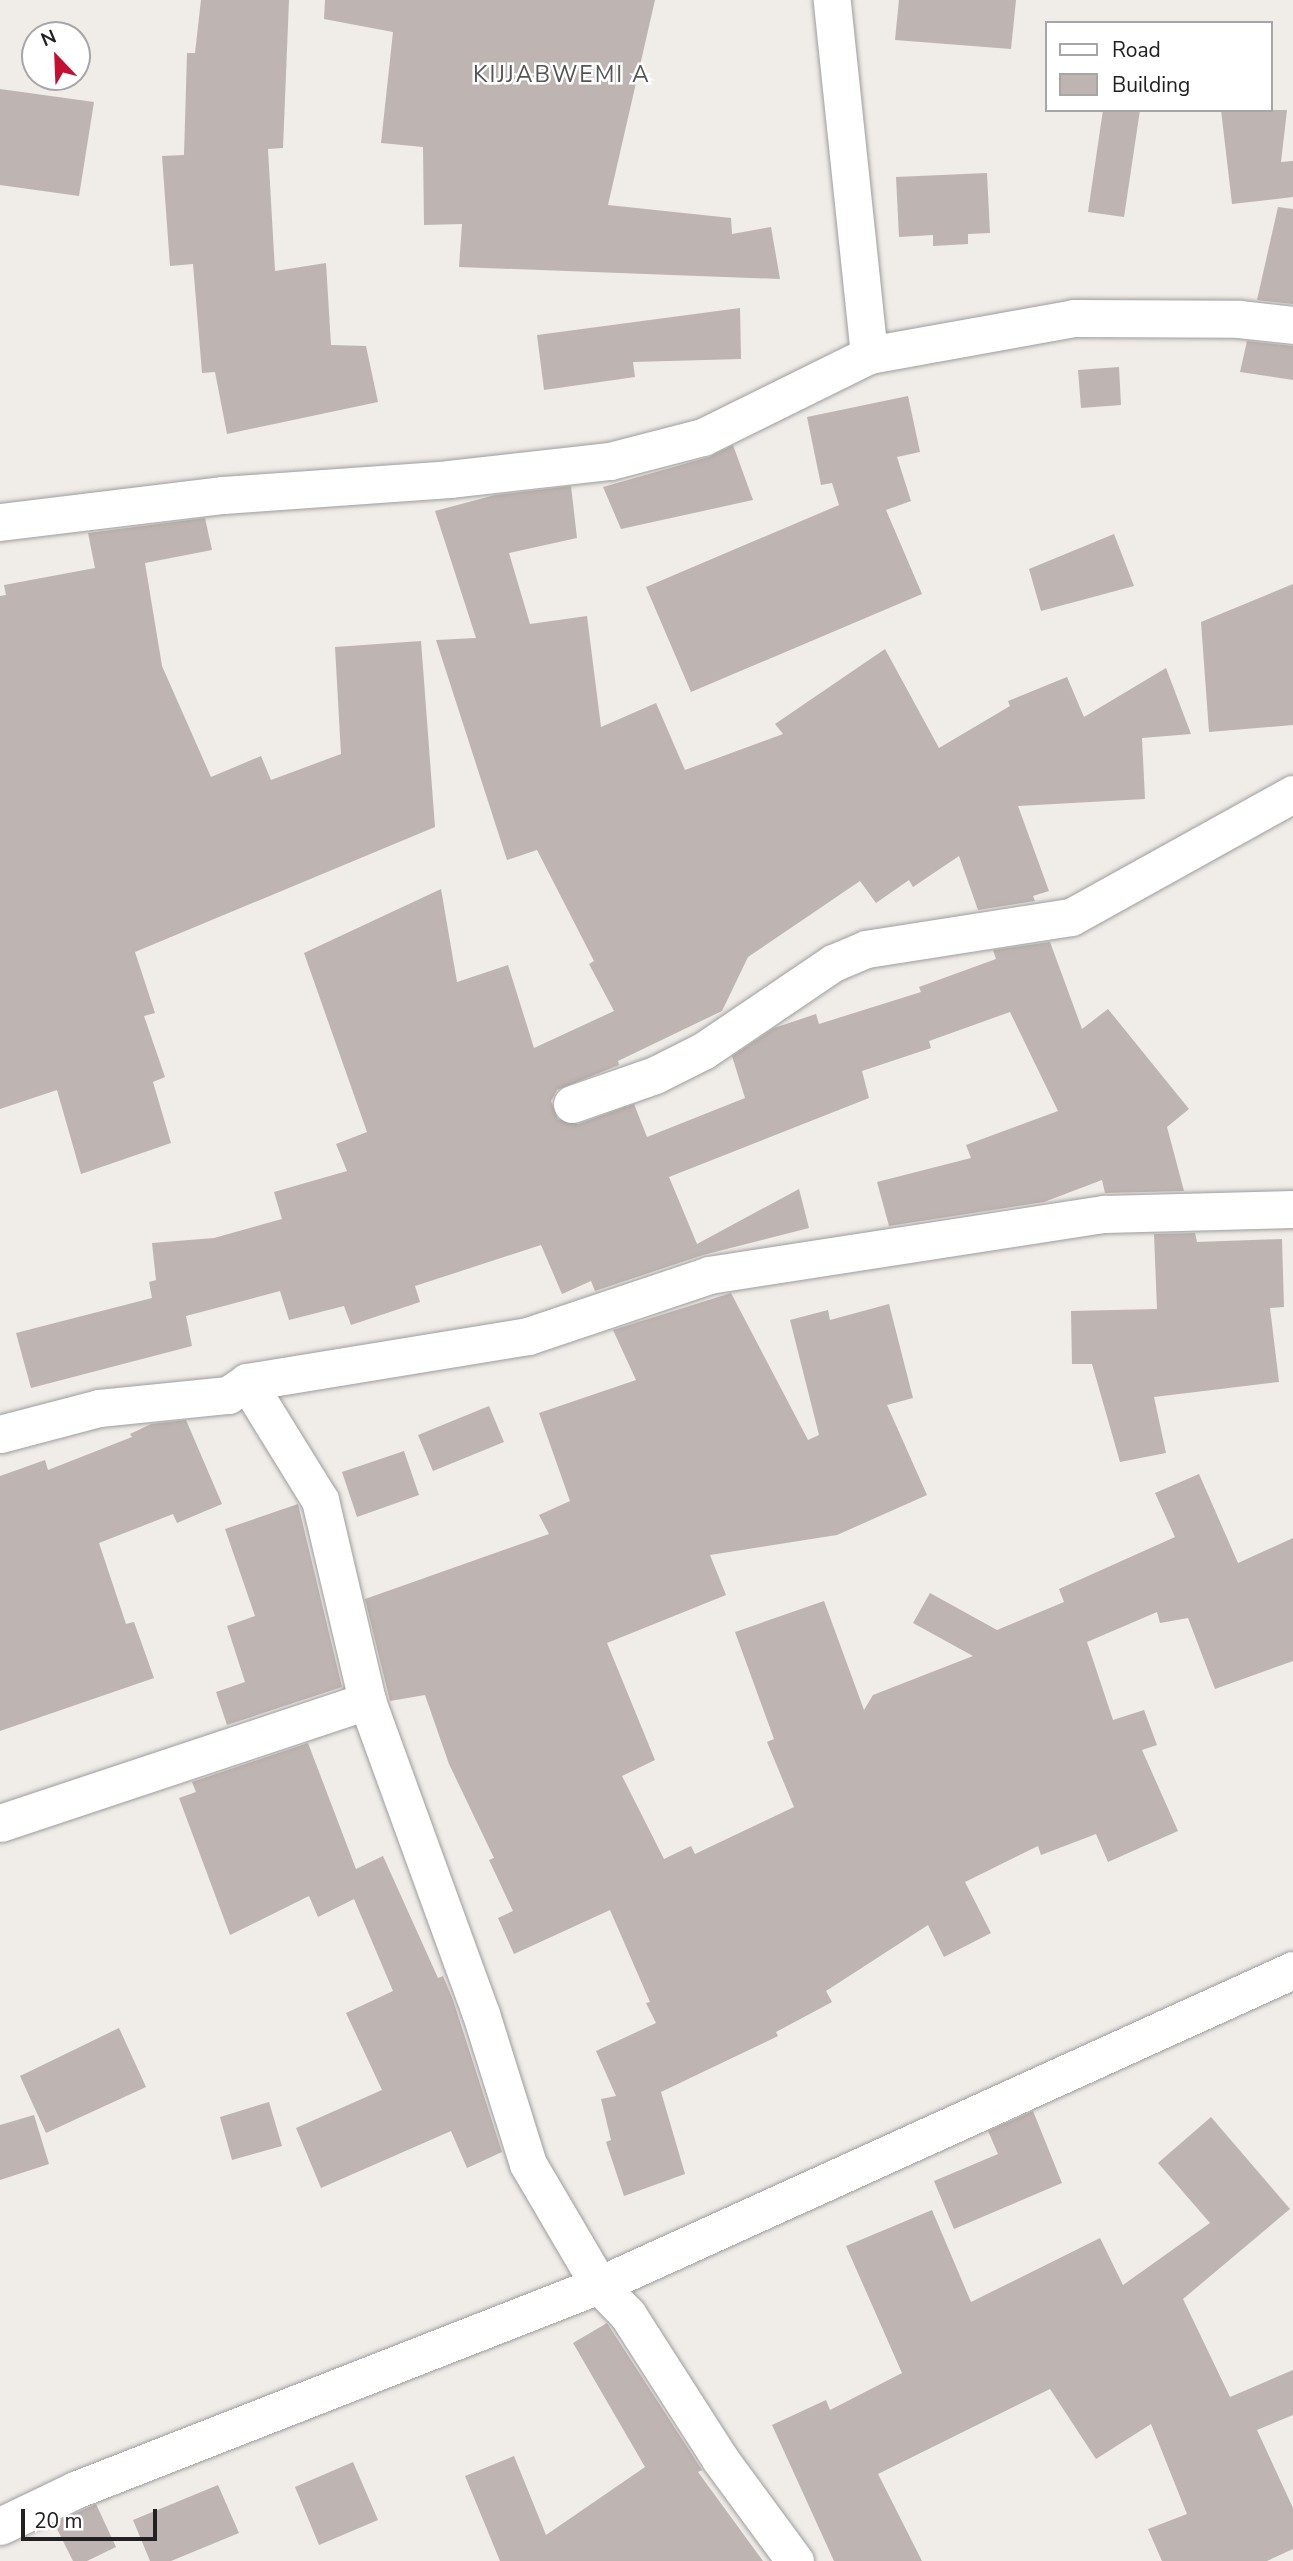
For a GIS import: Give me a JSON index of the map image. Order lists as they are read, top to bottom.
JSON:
{
  "districts": ["KIJJABWEMI A"],
  "legend": ["Road", "Building"],
  "scale_bar": "20 m",
  "north": "top left"
}
